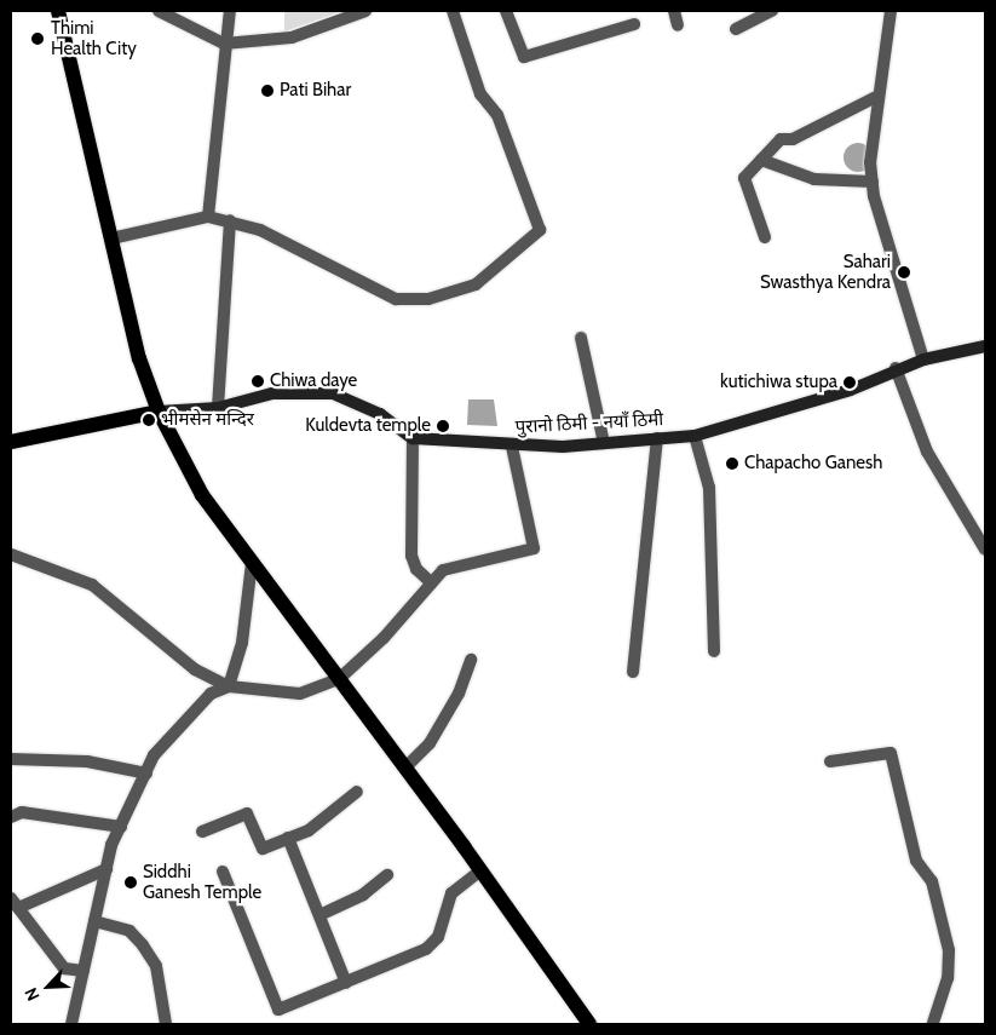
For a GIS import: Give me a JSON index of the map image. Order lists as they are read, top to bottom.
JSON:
{
  "streets": {
    "main road": ["पुरानो ठिमी - नयाँ ठिमी"]
  },
  "places": [
    "Thimi Health City",
    "Pati Bihar",
    "Sahari Swasthya Kendra",
    "Chiwa daye",
    "kutichiwa stupa",
    "भीमसेन मन्दिर",
    "Kuldevta temple",
    "Chapacho Ganesh",
    "Siddhi Ganesh Temple"
  ],
  "north": "bottom left"
}
